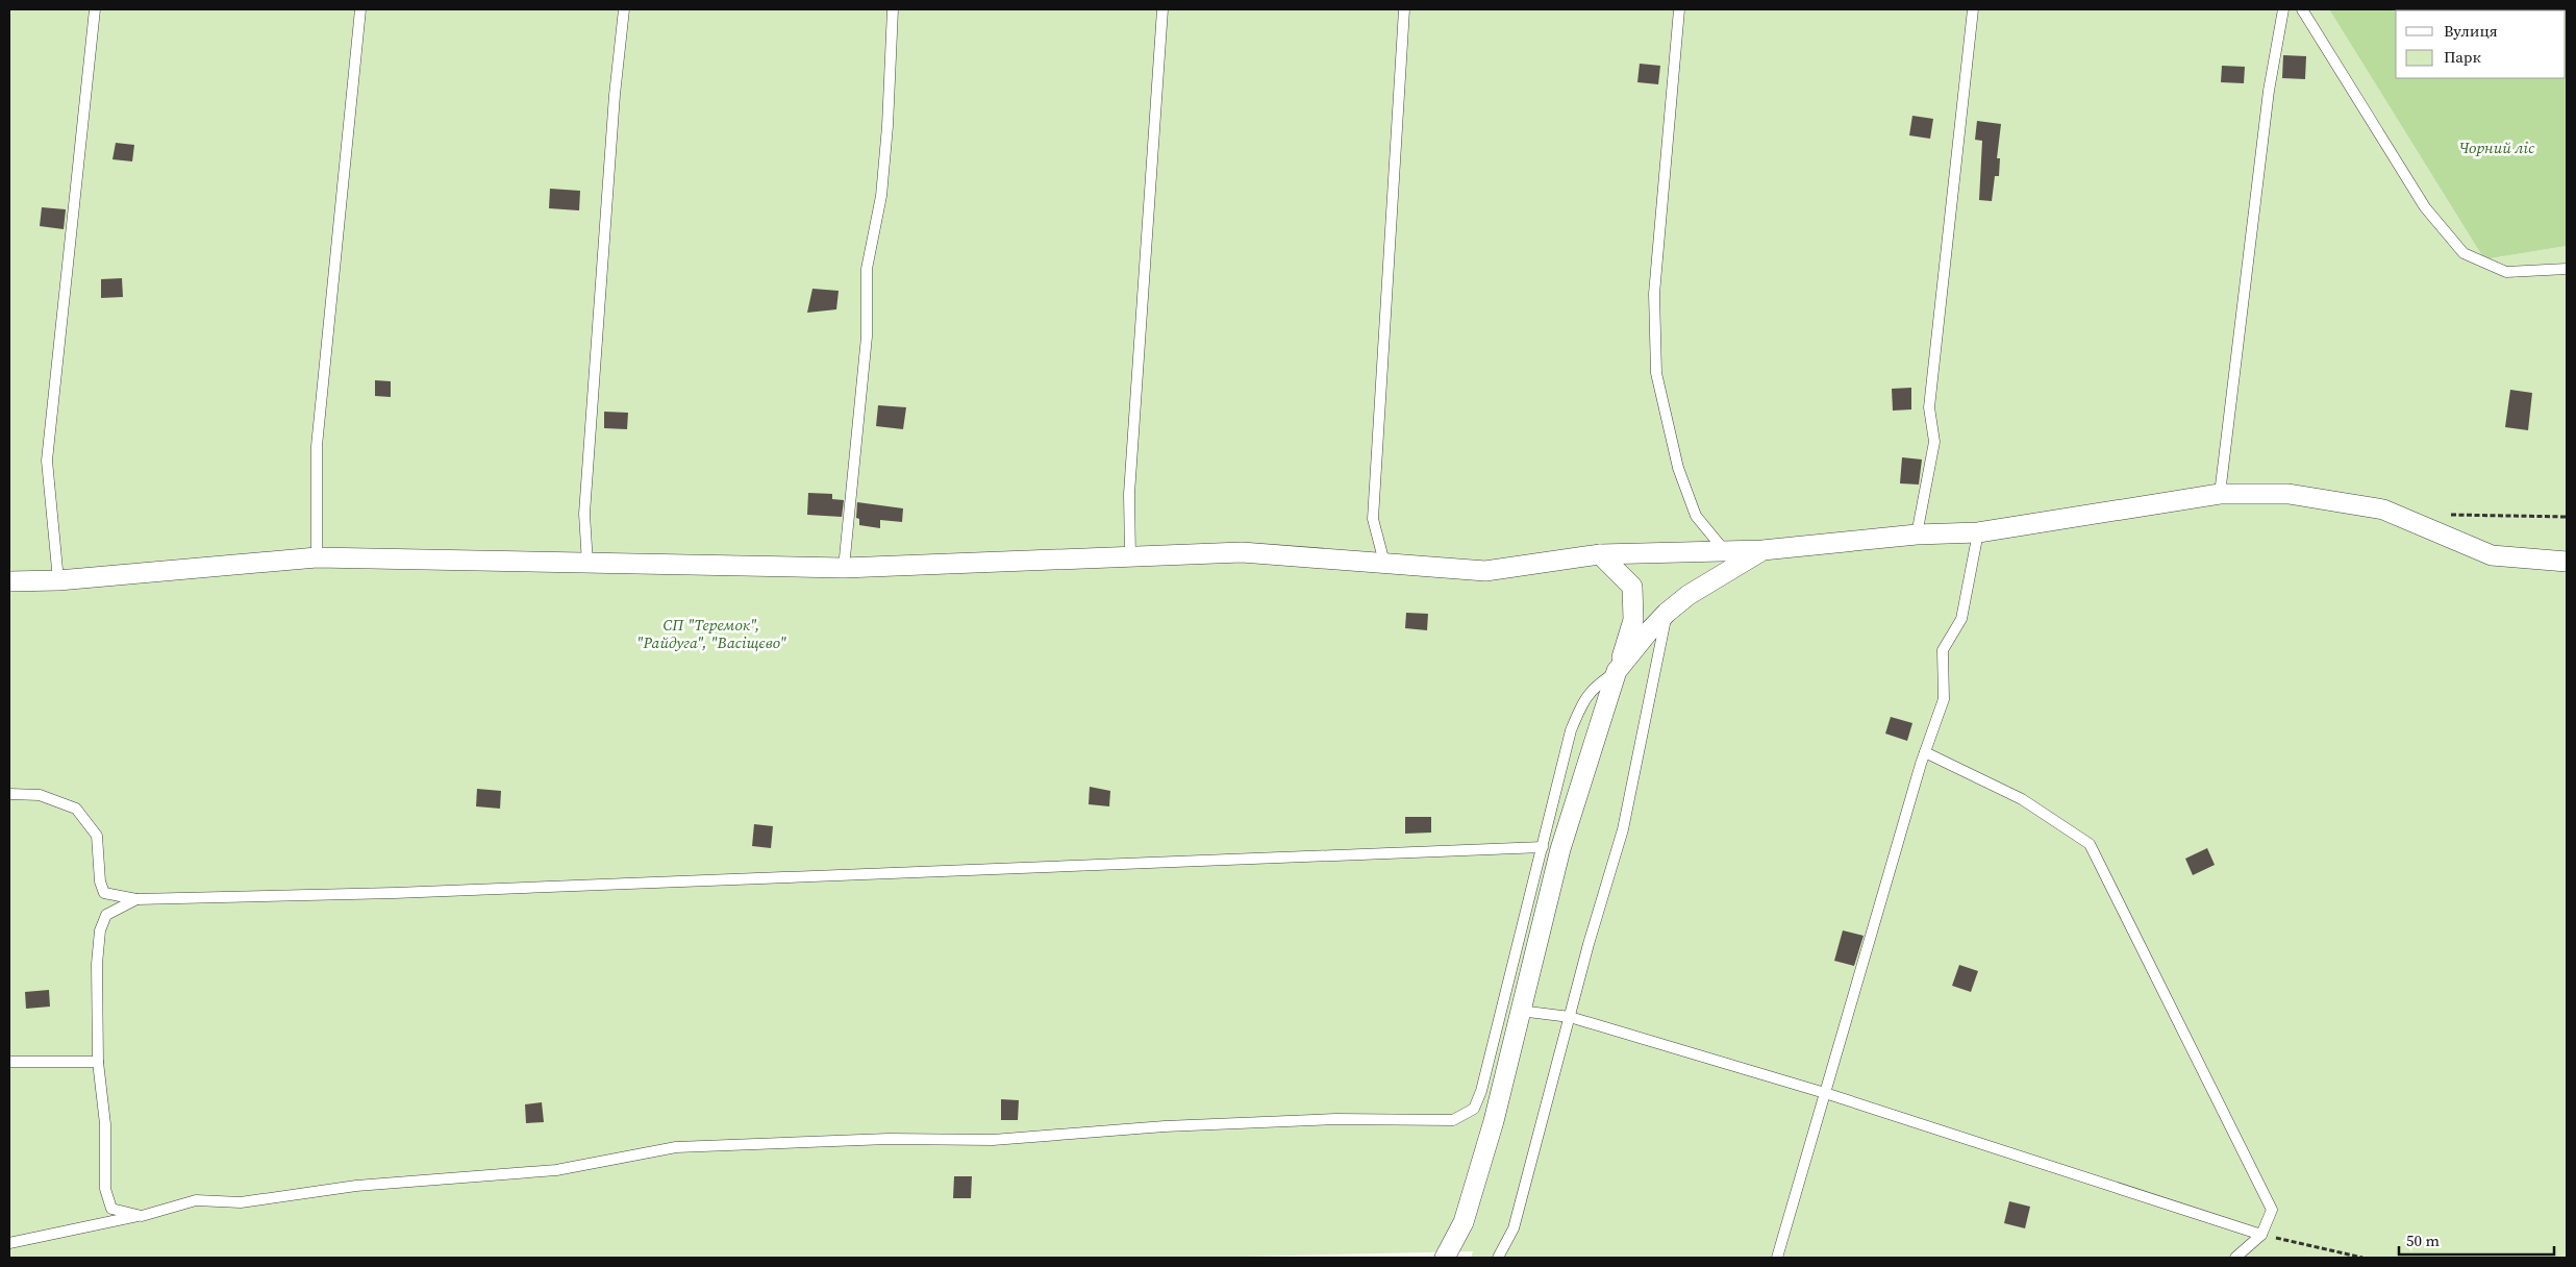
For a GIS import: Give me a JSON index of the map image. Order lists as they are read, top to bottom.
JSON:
{
  "parks": ["Чорний ліс", "СП \"Теремок\", \"Райдуга\", \"Васіщєво\""],
  "legend": ["Вулиця", "Парк"],
  "scale_bar": "50 m"
}
